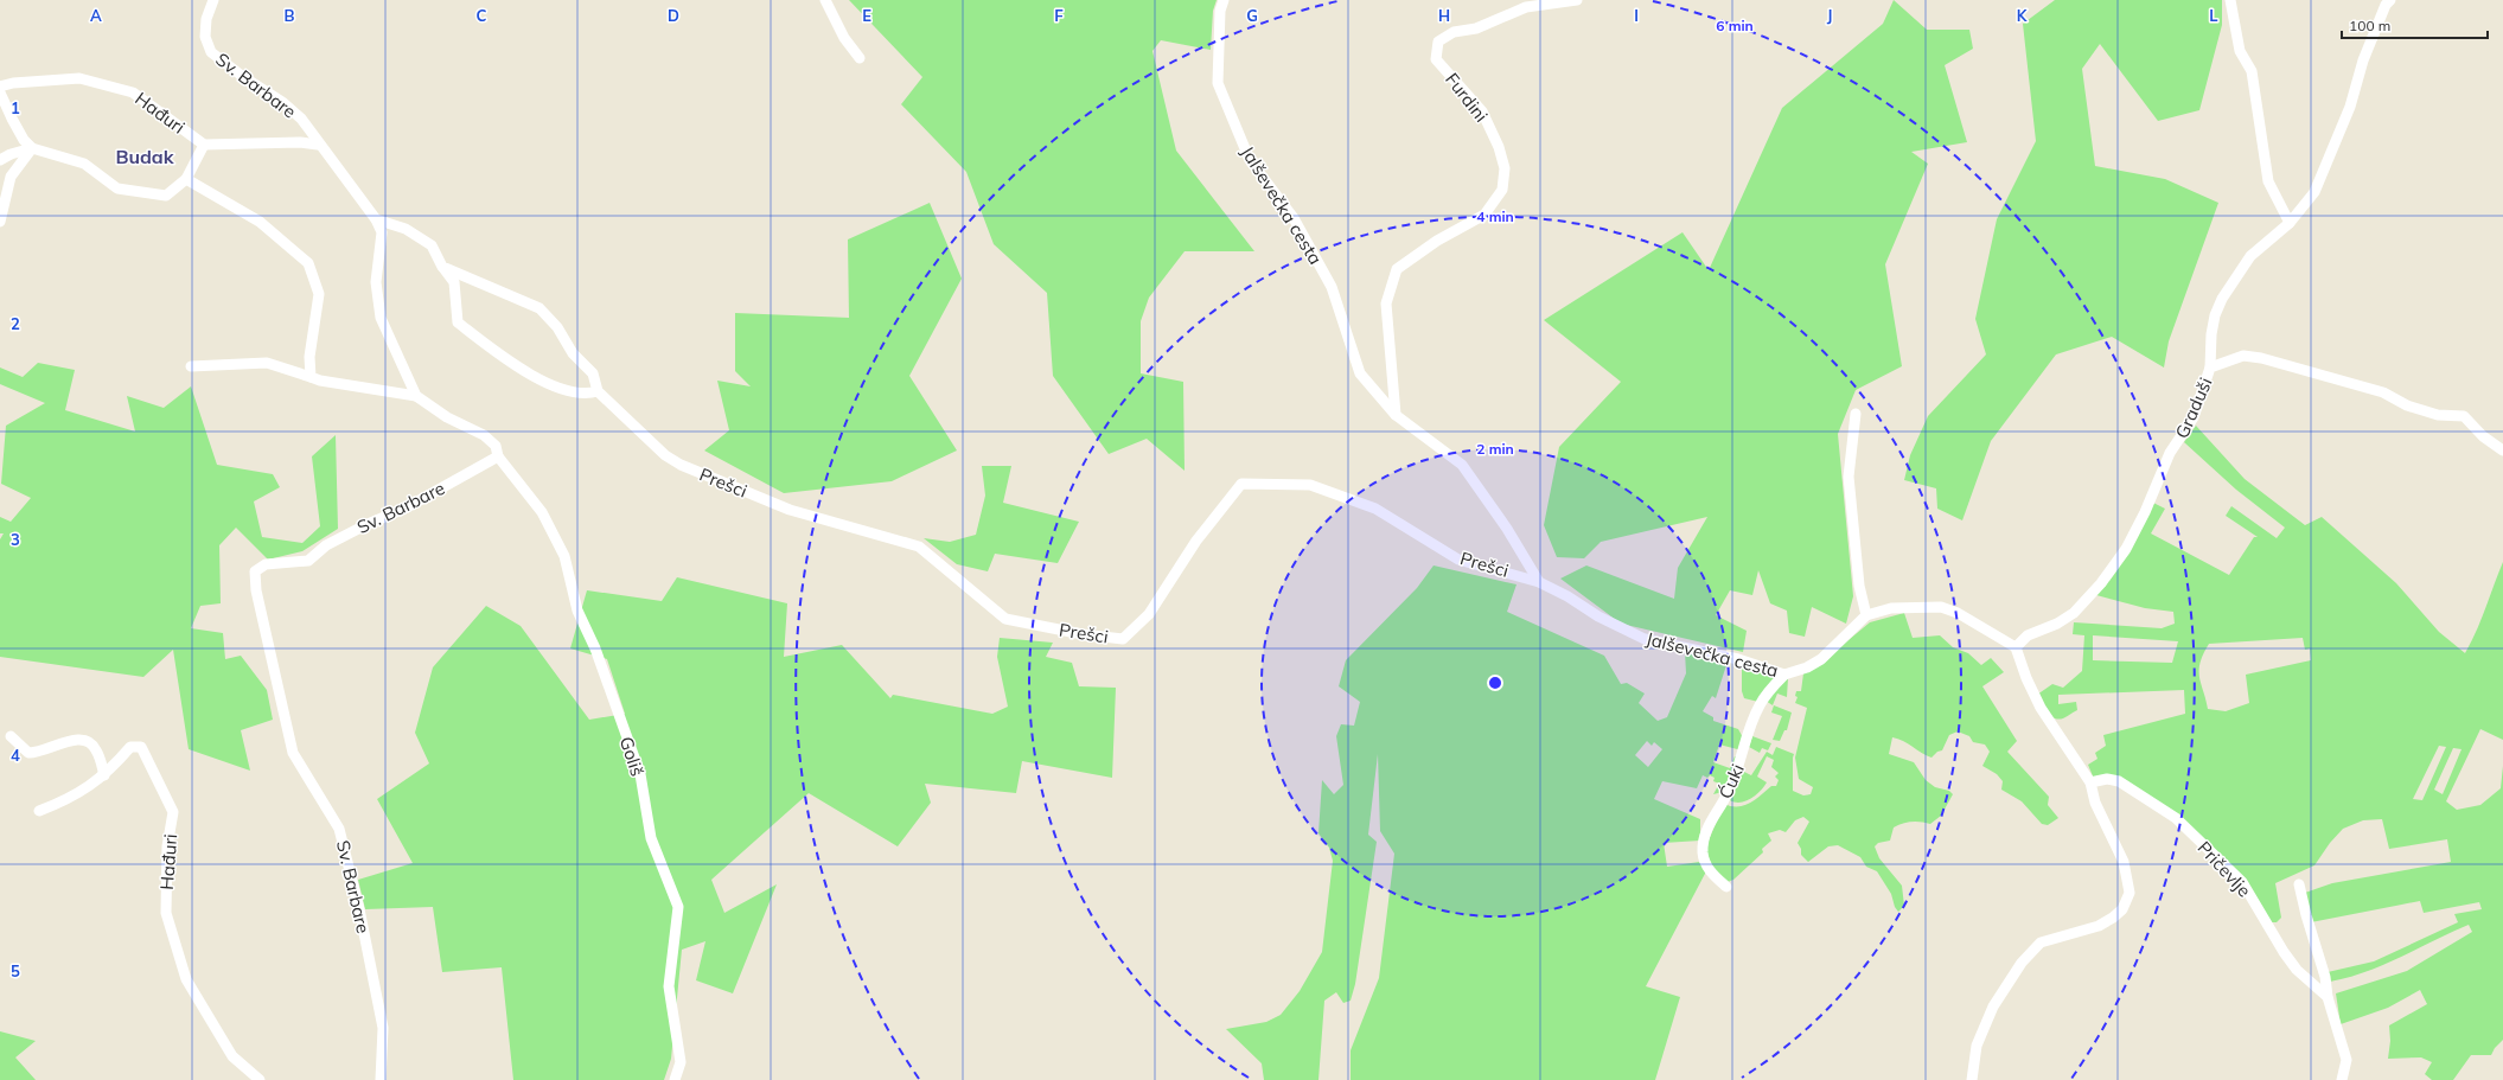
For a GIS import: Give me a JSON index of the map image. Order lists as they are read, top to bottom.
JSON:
{
  "streets": {
    "street": [
      "Sv. Barbare",
      "Furdini",
      "Hađuri",
      "Jalševečka cesta",
      "Graduši",
      "Prešci",
      "Goliš",
      "Ćuki",
      "Pričevlje"
    ]
  },
  "crossings": [
    ["Sv. Barbare", "Hađuri"],
    ["Sv. Barbare", "Goliš"],
    ["Furdini", "Jalševečka cesta"],
    ["Jalševečka cesta", "Graduši"],
    ["Jalševečka cesta", "Prešci"],
    ["Jalševečka cesta", "Ćuki"]
  ],
  "districts": ["Budak"],
  "scale_bar": "100 m",
  "grid": {
    "columns": [
      "A",
      "B",
      "C",
      "D",
      "E",
      "F",
      "G",
      "H",
      "I",
      "J",
      "K",
      "L"
    ],
    "rows": [
      "1",
      "2",
      "3",
      "4",
      "5"
    ]
  },
  "rings": ["6 min", "4 min", "2 min"]
}
